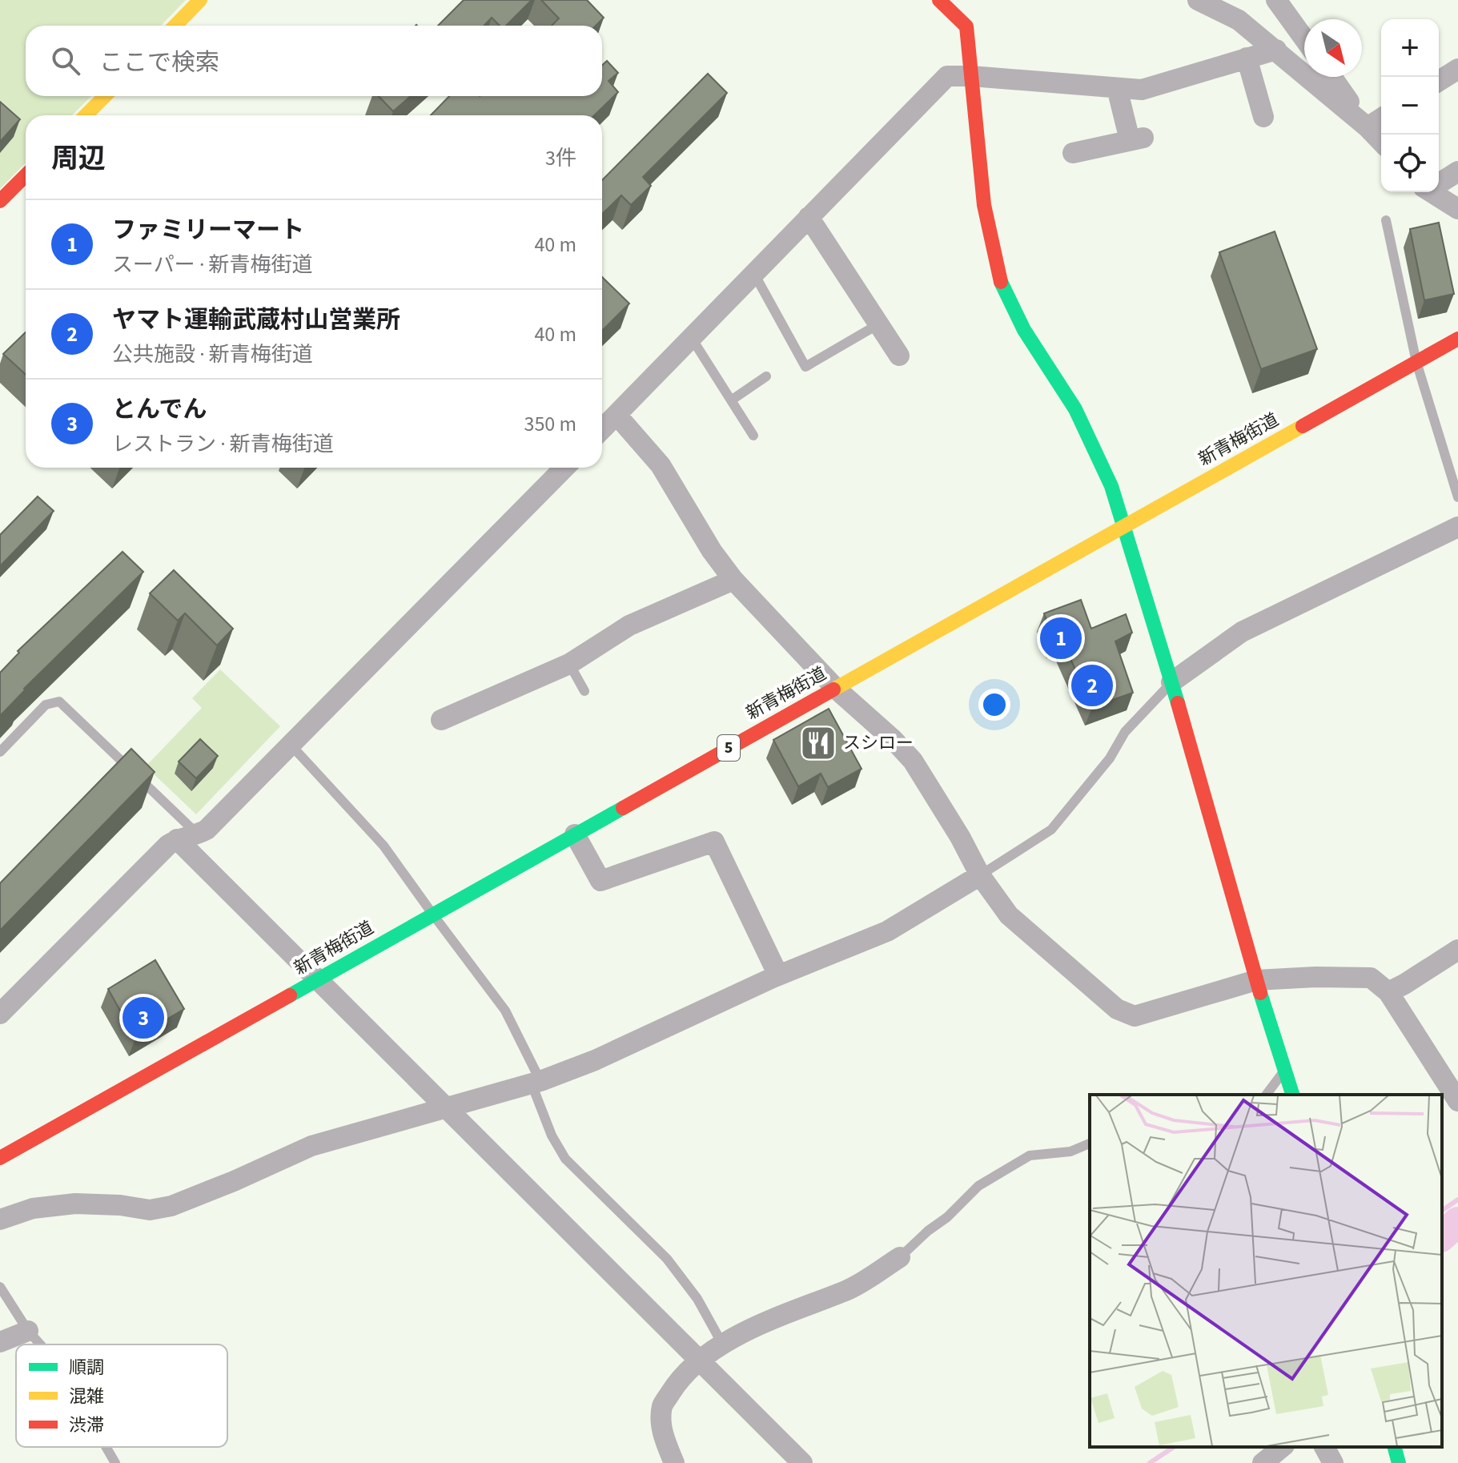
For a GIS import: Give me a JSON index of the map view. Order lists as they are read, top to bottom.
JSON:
{
  "streets": {
    "main road": ["新青梅街道", "5"]
  },
  "places": {
    "restaurant": ["スシロー"]
  },
  "legend": ["順調", "混雑", "渋滞"],
  "north": "bottom right",
  "page": {
    "map_buttons": ["+", "−"],
    "search": "ここで検索",
    "heading": ["周辺", "3件"],
    "list": [
      {
        "mark": "1",
        "name": "ファミリーマート",
        "note": "スーパー · 新青梅街道",
        "value": "40 m"
      },
      {
        "mark": "2",
        "name": "ヤマト運輸武蔵村山営業所",
        "note": "公共施設 · 新青梅街道",
        "value": "40 m"
      },
      {
        "mark": "3",
        "name": "とんでん",
        "note": "レストラン · 新青梅街道",
        "value": "350 m"
      }
    ],
    "pins": ["1", "2", "3"]
  }
}
